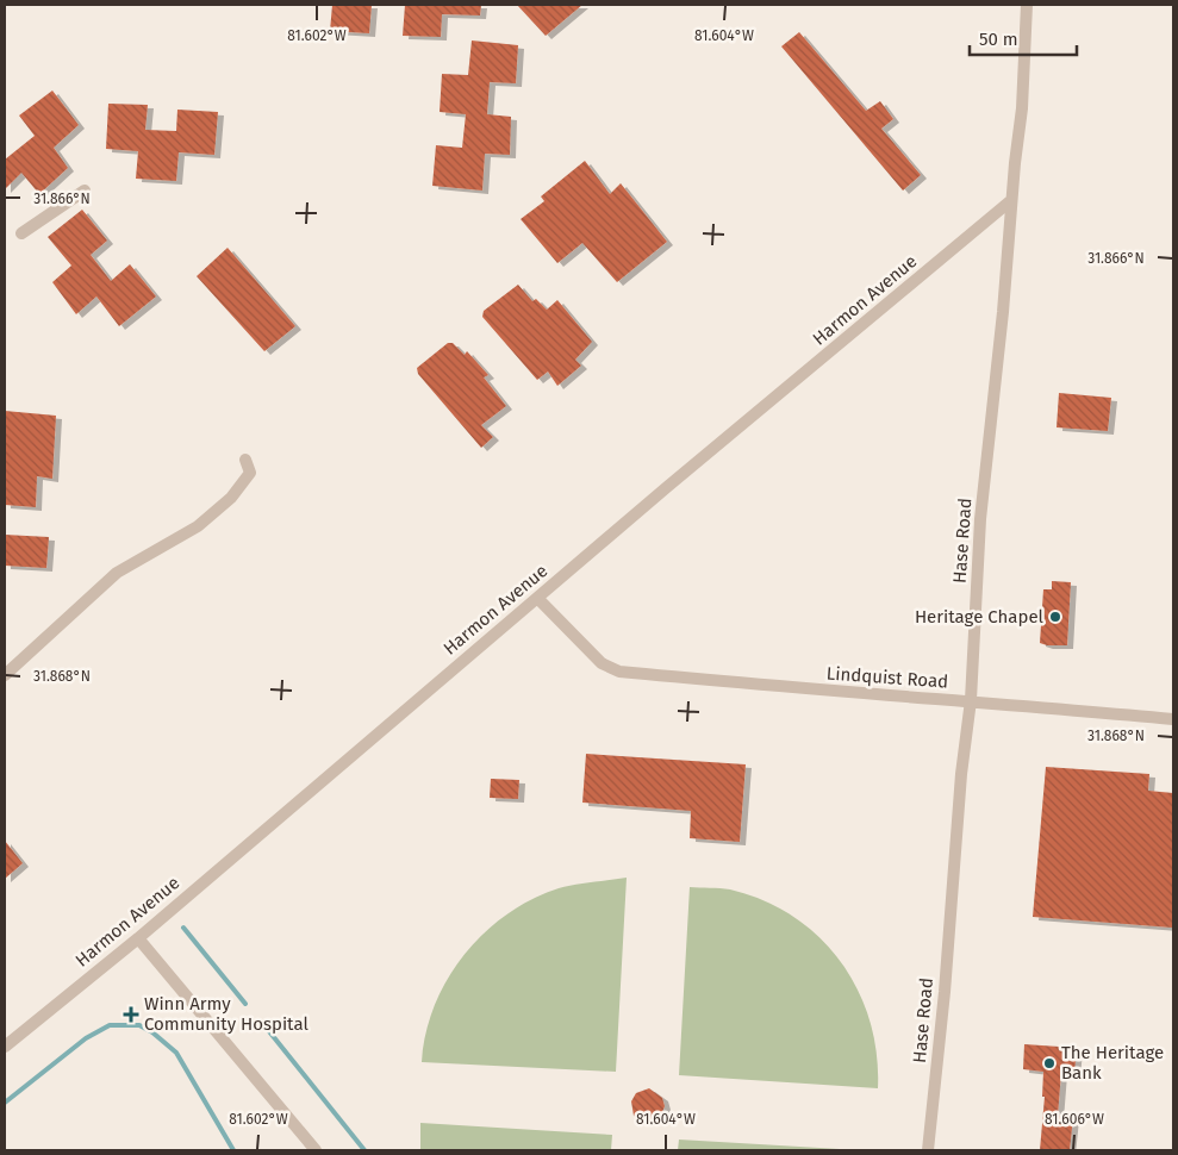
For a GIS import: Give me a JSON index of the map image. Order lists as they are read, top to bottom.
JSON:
{
  "streets": {
    "street": ["Harmon Avenue", "Hase Road", "Lindquist Road"]
  },
  "crossings": [
    ["Harmon Avenue", "Hase Road"],
    ["Harmon Avenue", "Lindquist Road"],
    ["Hase Road", "Lindquist Road"]
  ],
  "places": {
    "other": ["Heritage Chapel", "The Heritage Bank"],
    "health": ["Winn Army Community Hospital"]
  },
  "scale_bar": "50 m",
  "coordinates": [
    "81.602°W",
    "81.604°W",
    "31.866°N",
    "31.868°N",
    "81.606°W"
  ]
}
